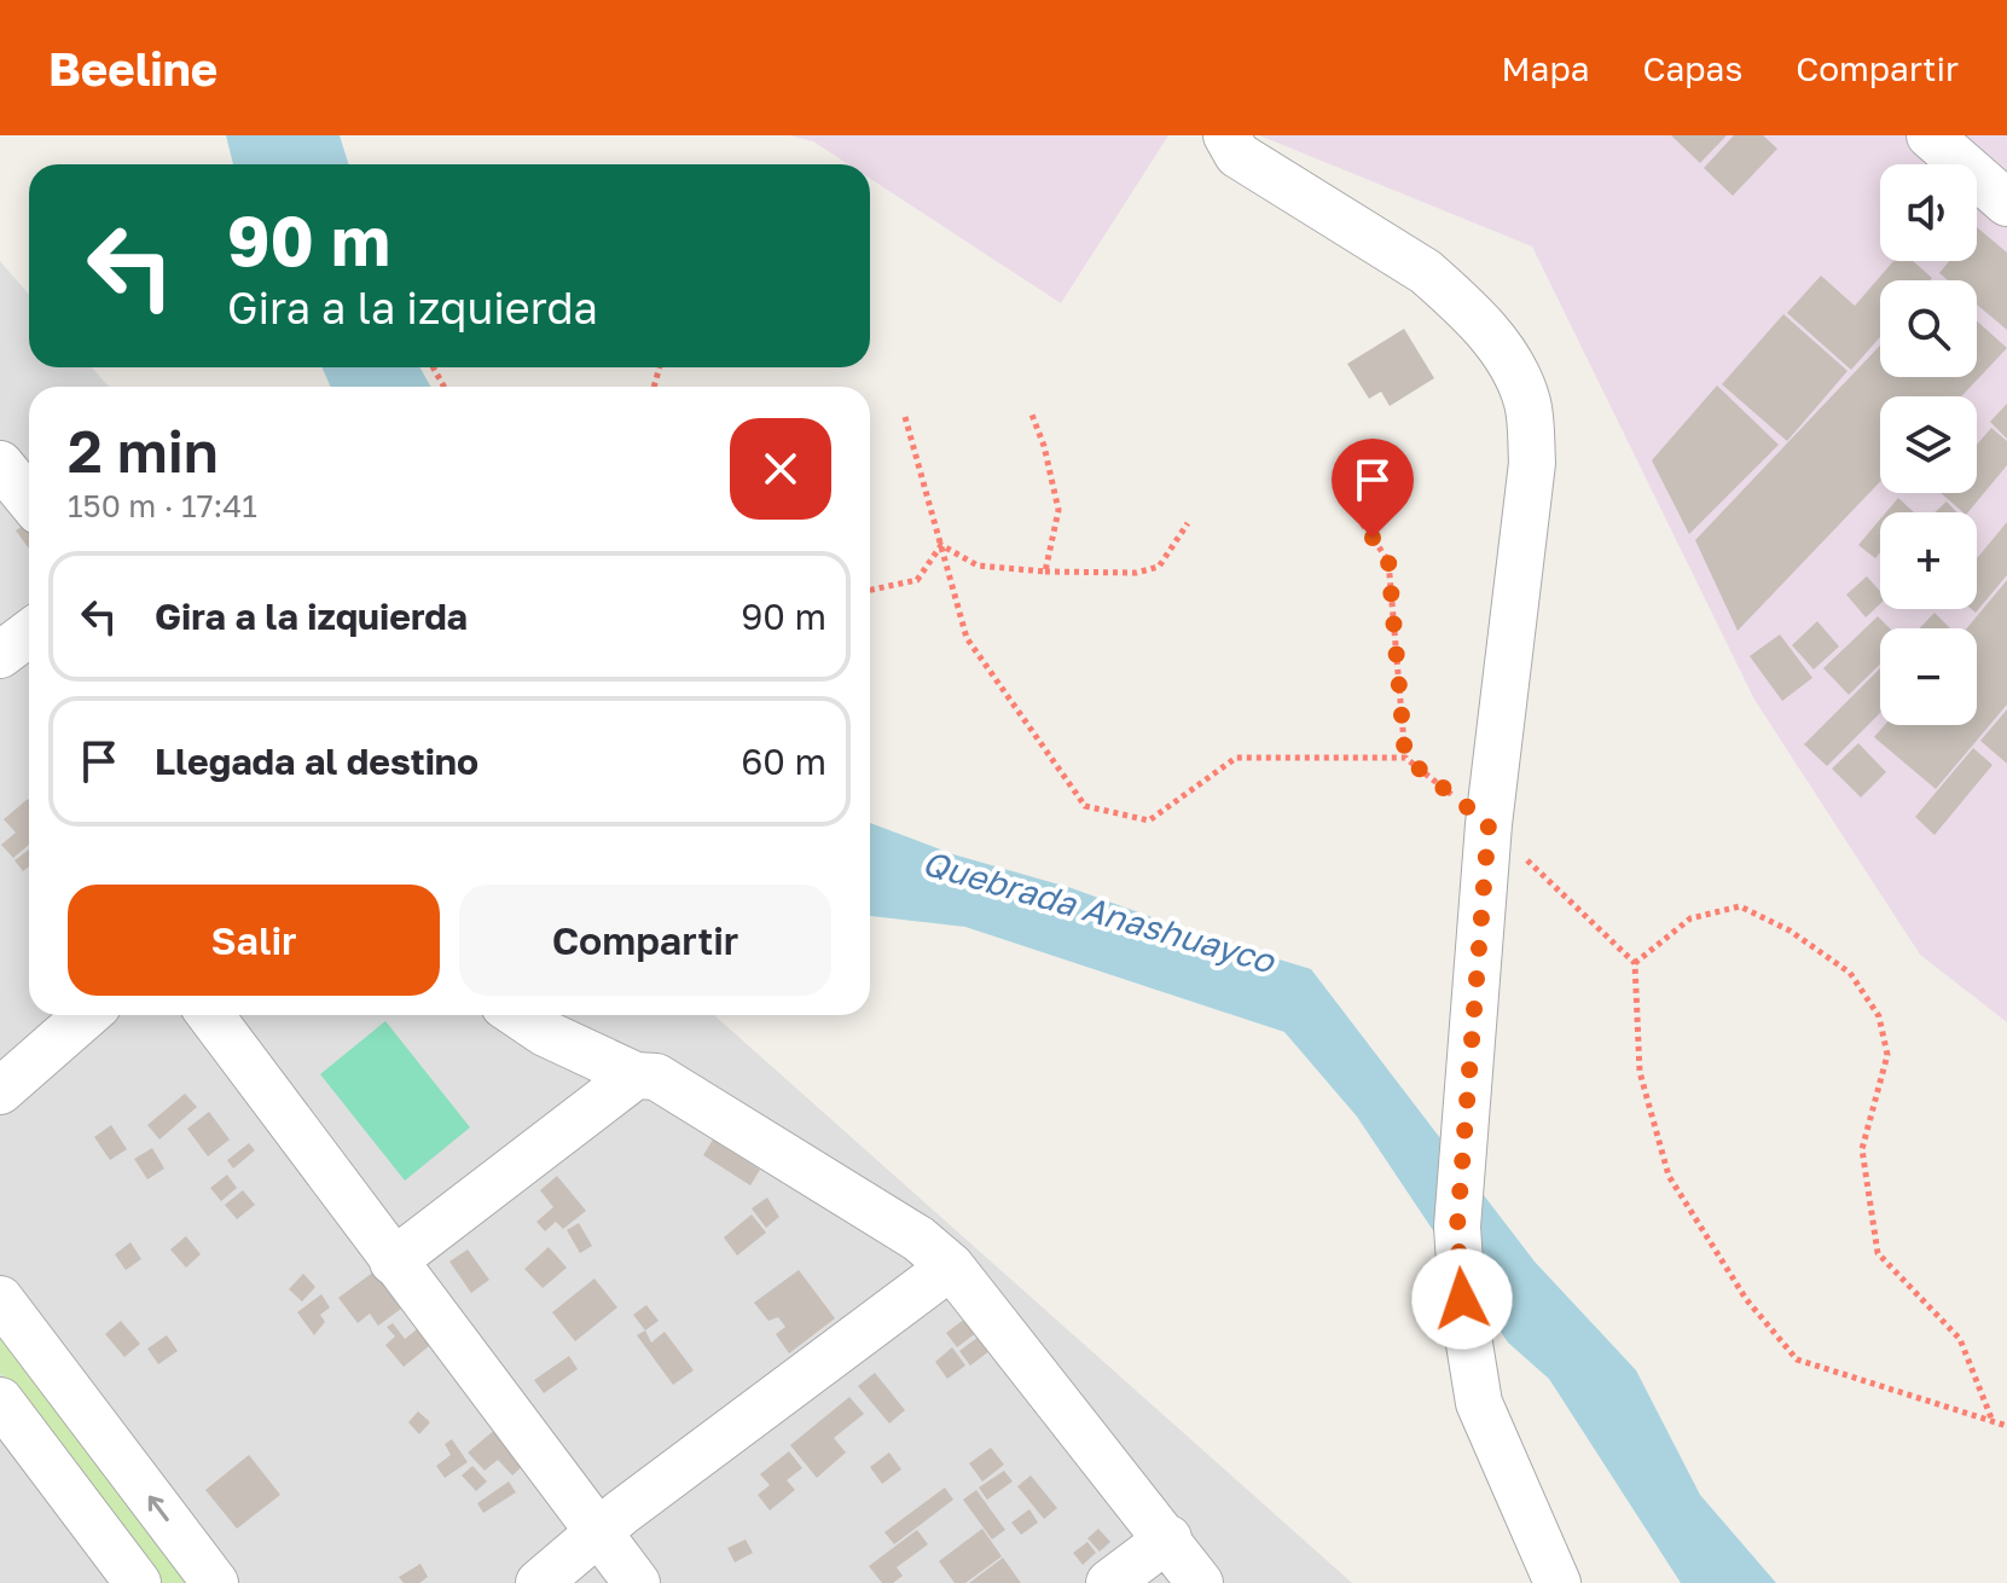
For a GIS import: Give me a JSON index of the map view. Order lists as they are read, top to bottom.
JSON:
{
  "water": ["Quebrada Anashuayco"],
  "page": {
    "header": "Beeline",
    "nav": ["Mapa", "Capas", "Compartir"],
    "map_buttons": ["+", "−"],
    "turn": ["90 m", "Gira a la izquierda"],
    "heading": ["2 min", "150 m · 17:41"],
    "list": [
      {
        "name": "Gira a la izquierda",
        "value": "90 m"
      },
      {
        "name": "Llegada al destino",
        "value": "60 m"
      }
    ],
    "buttons": ["Salir", "Compartir"]
  }
}
